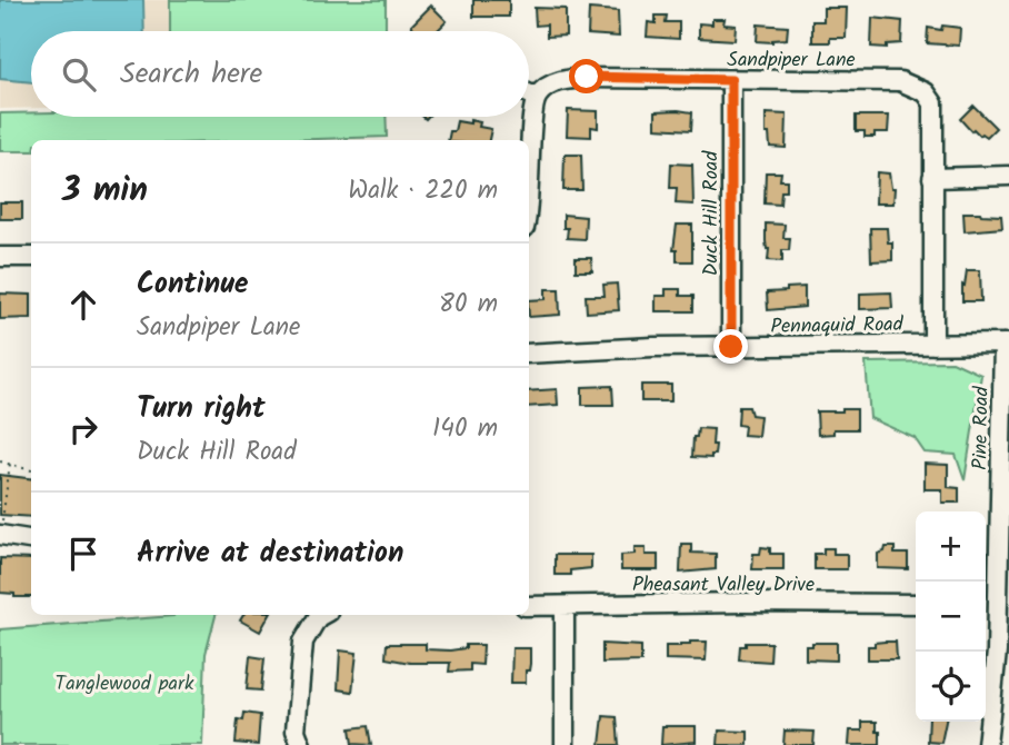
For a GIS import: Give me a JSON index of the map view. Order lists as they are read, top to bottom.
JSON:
{
  "streets": {
    "street": [
      "Sandpiper Lane",
      "Duck Hill Road",
      "Pennaquid Road",
      "Pine Road",
      "Pheasant Valley Drive"
    ]
  },
  "crossings": [
    ["Sandpiper Lane", "Duck Hill Road"],
    ["Sandpiper Lane", "Pennaquid Road"],
    ["Duck Hill Road", "Pennaquid Road"],
    ["Pennaquid Road", "Pine Road"]
  ],
  "parks": ["Tanglewood park"],
  "page": {
    "search": "Search here",
    "heading": ["3 min", "Walk · 220 m"],
    "list": [
      ["Continue", "Sandpiper Lane", "80 m"],
      ["Turn right", "Duck Hill Road", "140 m"],
      "Arrive at destination"
    ],
    "map_buttons": ["+", "−"]
  }
}
